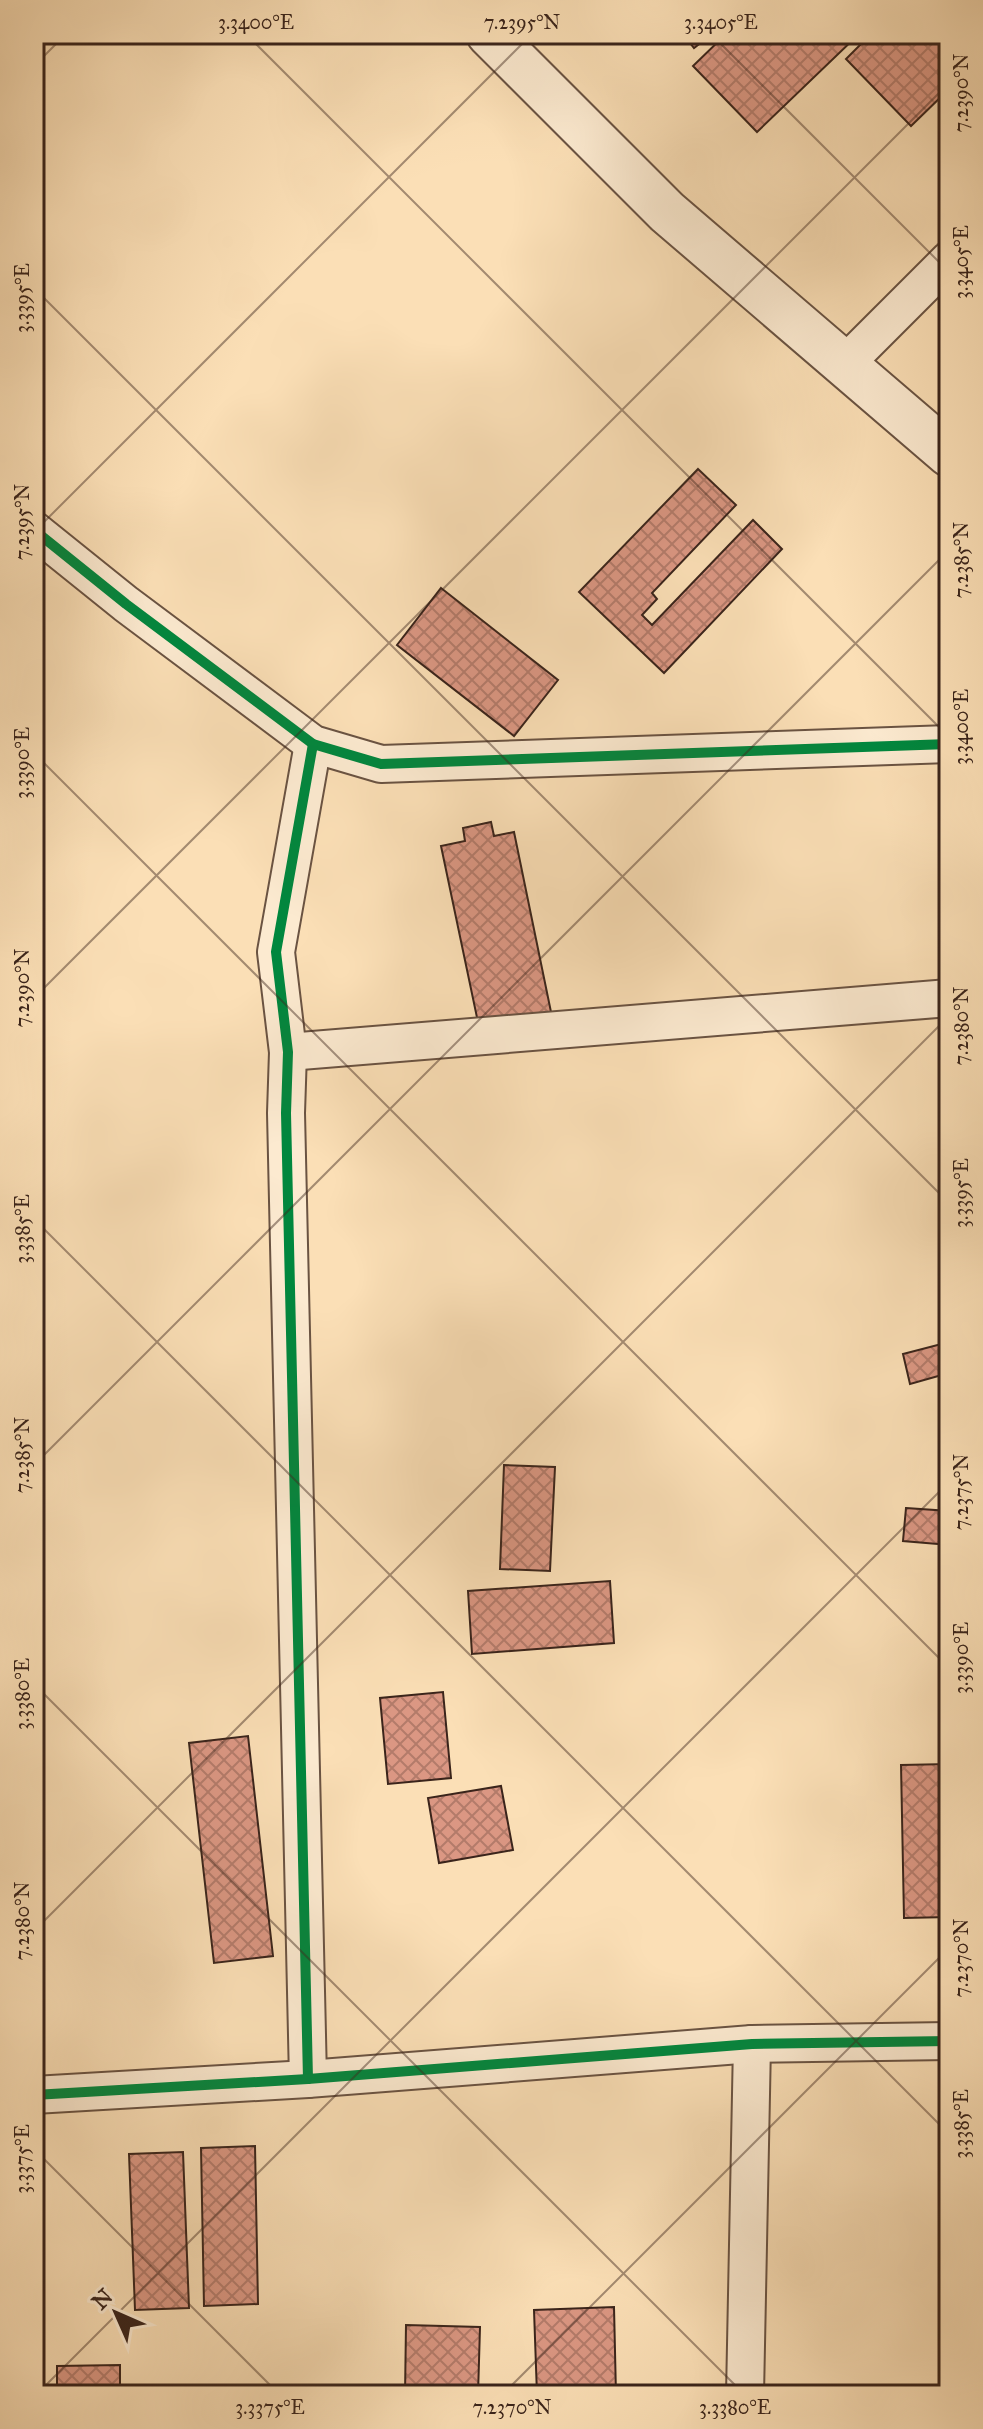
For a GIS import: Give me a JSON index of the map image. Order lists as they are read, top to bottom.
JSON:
{
  "north": "top left",
  "coordinates": [
    "3.3400°E",
    "7.2395°N",
    "3.3405°E",
    "7.2390°N",
    "3.3395°E",
    "7.2385°N",
    "3.3390°E",
    "7.2380°N",
    "3.3385°E",
    "7.2375°N",
    "3.3380°E",
    "7.2370°N",
    "3.3375°E"
  ]
}
